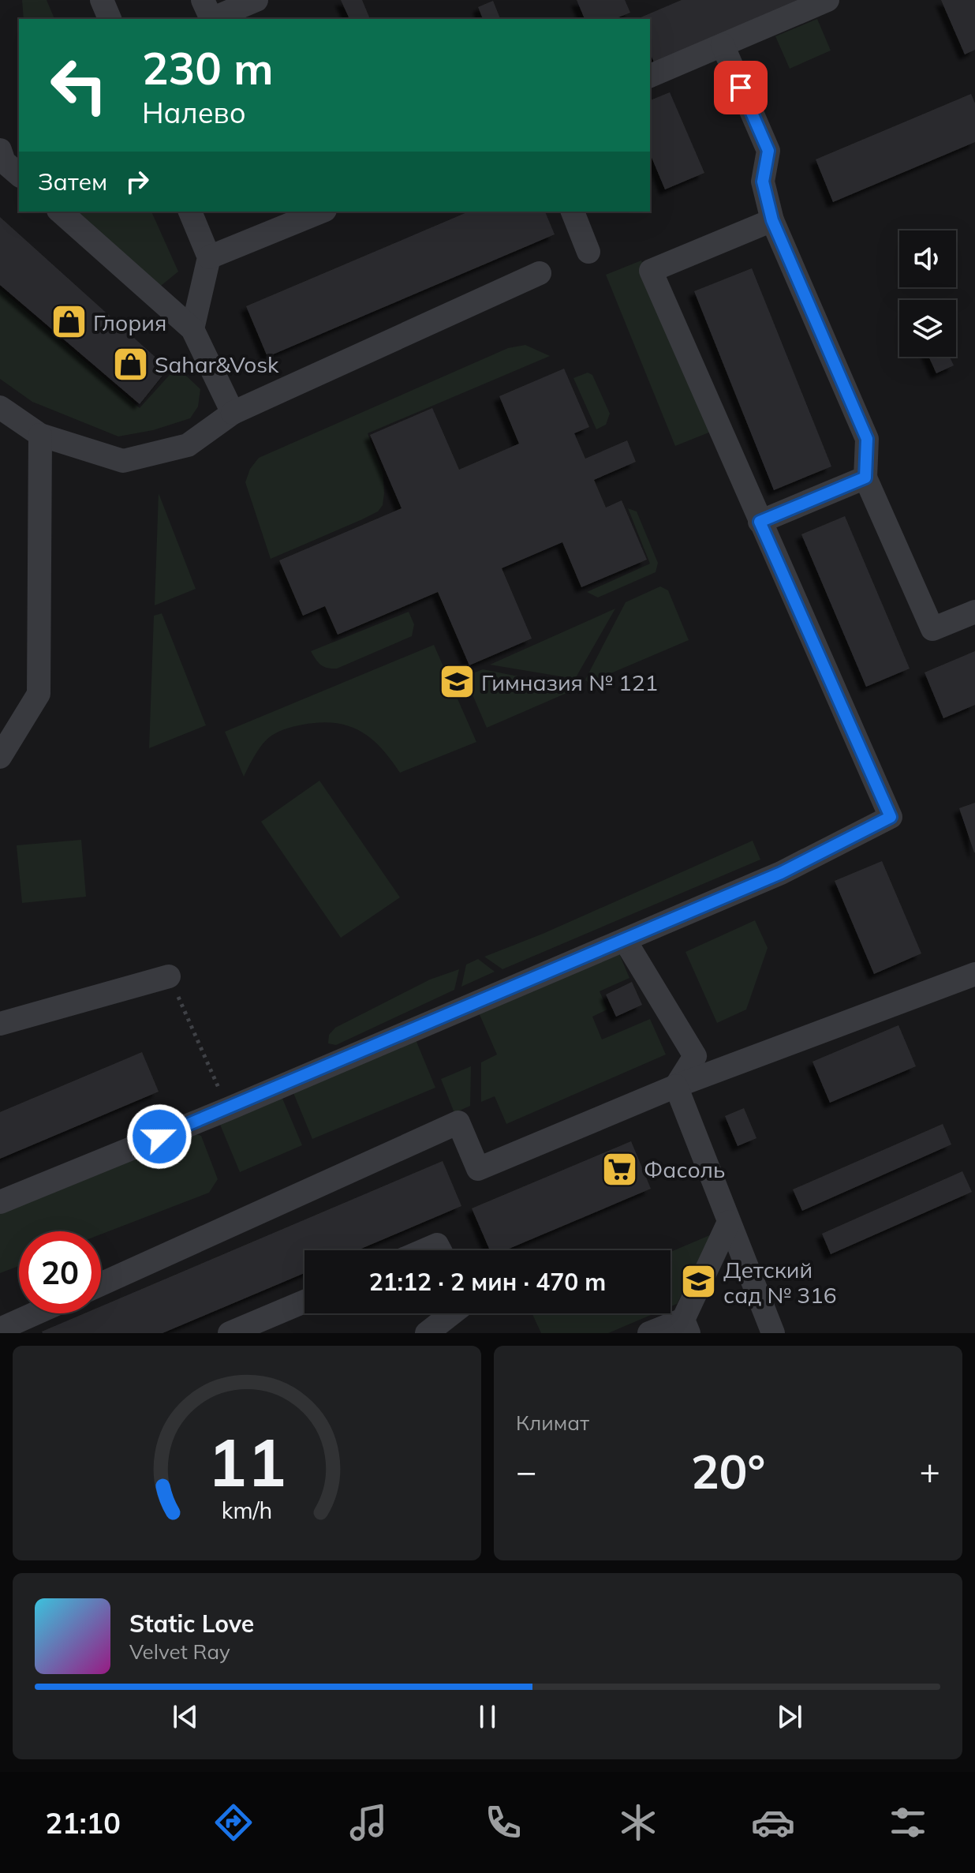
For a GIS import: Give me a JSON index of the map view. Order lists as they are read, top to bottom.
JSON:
{
  "places": {
    "shop": ["Глория", "Sahar&Vosk"],
    "school or university": ["Гимназия № 121", "Детский сад № 316"],
    "supermarket": ["Фасоль"]
  },
  "page": {
    "turn": ["230 m", "Налево"],
    "then": "Затем",
    "limit": "20",
    "trip": "21:12 · 2 мин · 470 m",
    "tile": "Климат",
    "heat": ["−", "20°", "+"],
    "song": ["Static Love", "Velvet Ray"],
    "tabs": "21:10",
    "gauge": ["11", "km/h"]
  }
}
